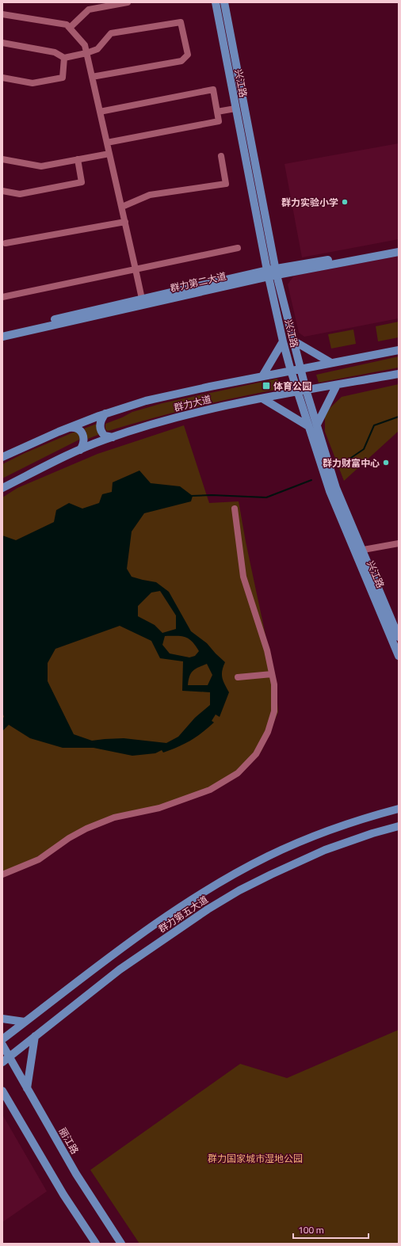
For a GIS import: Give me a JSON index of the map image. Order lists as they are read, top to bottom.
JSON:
{
  "streets": {
    "main road": [
      "兴江路",
      "群力第二大道",
      "群力大道",
      "群力第五大道",
      "丽江路"
    ]
  },
  "crossings": [
    ["兴江路", "群力第二大道"],
    ["兴江路", "群力大道"],
    ["群力第五大道", "丽江路"]
  ],
  "parks": ["群力国家城市湿地公园"],
  "places": {
    "other": ["群力实验小学", "群力财富中心"],
    "transit": ["体育公园"]
  },
  "scale_bar": "100 m"
}
